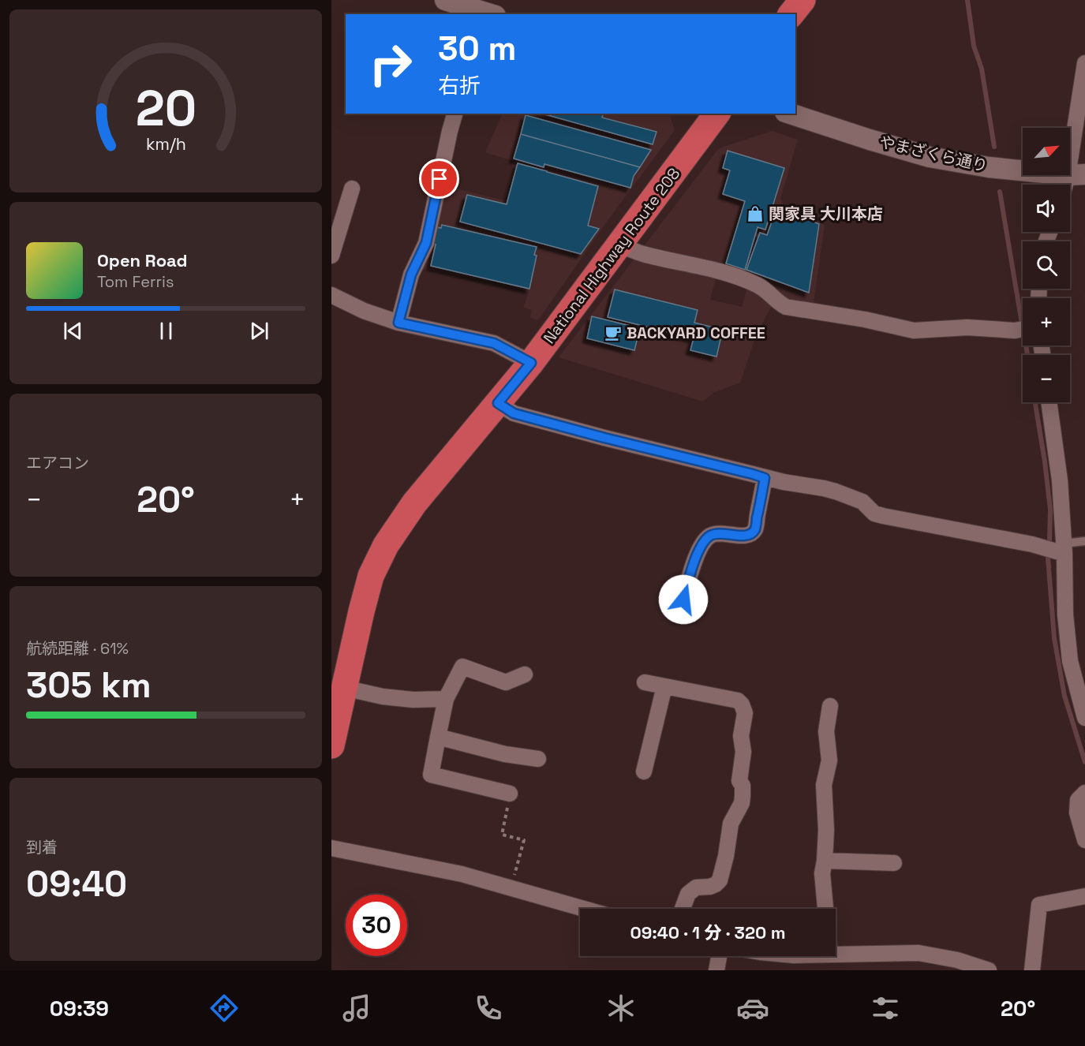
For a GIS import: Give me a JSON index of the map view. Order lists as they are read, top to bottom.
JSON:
{
  "streets": {
    "highway": ["National Highway Route 208"],
    "street": ["やまざくら通り"]
  },
  "places": {
    "shop": ["関家具 大川本店"],
    "cafe": ["BACKYARD COFFEE"]
  },
  "north": "top right",
  "page": {
    "turn": ["30 m", "右折"],
    "map_buttons": ["+", "−"],
    "song": ["Open Road", "Tom Ferris"],
    "tile": [
      "エアコン",
      ["航続距離 · 61%", "305 km"],
      ["到着", "09:40"]
    ],
    "heat": ["−", "20°", "+"],
    "limit": "30",
    "trip": "09:40 · 1 分 · 320 m",
    "tabs": ["09:39", "20°"],
    "gauge": ["20", "km/h"]
  }
}
